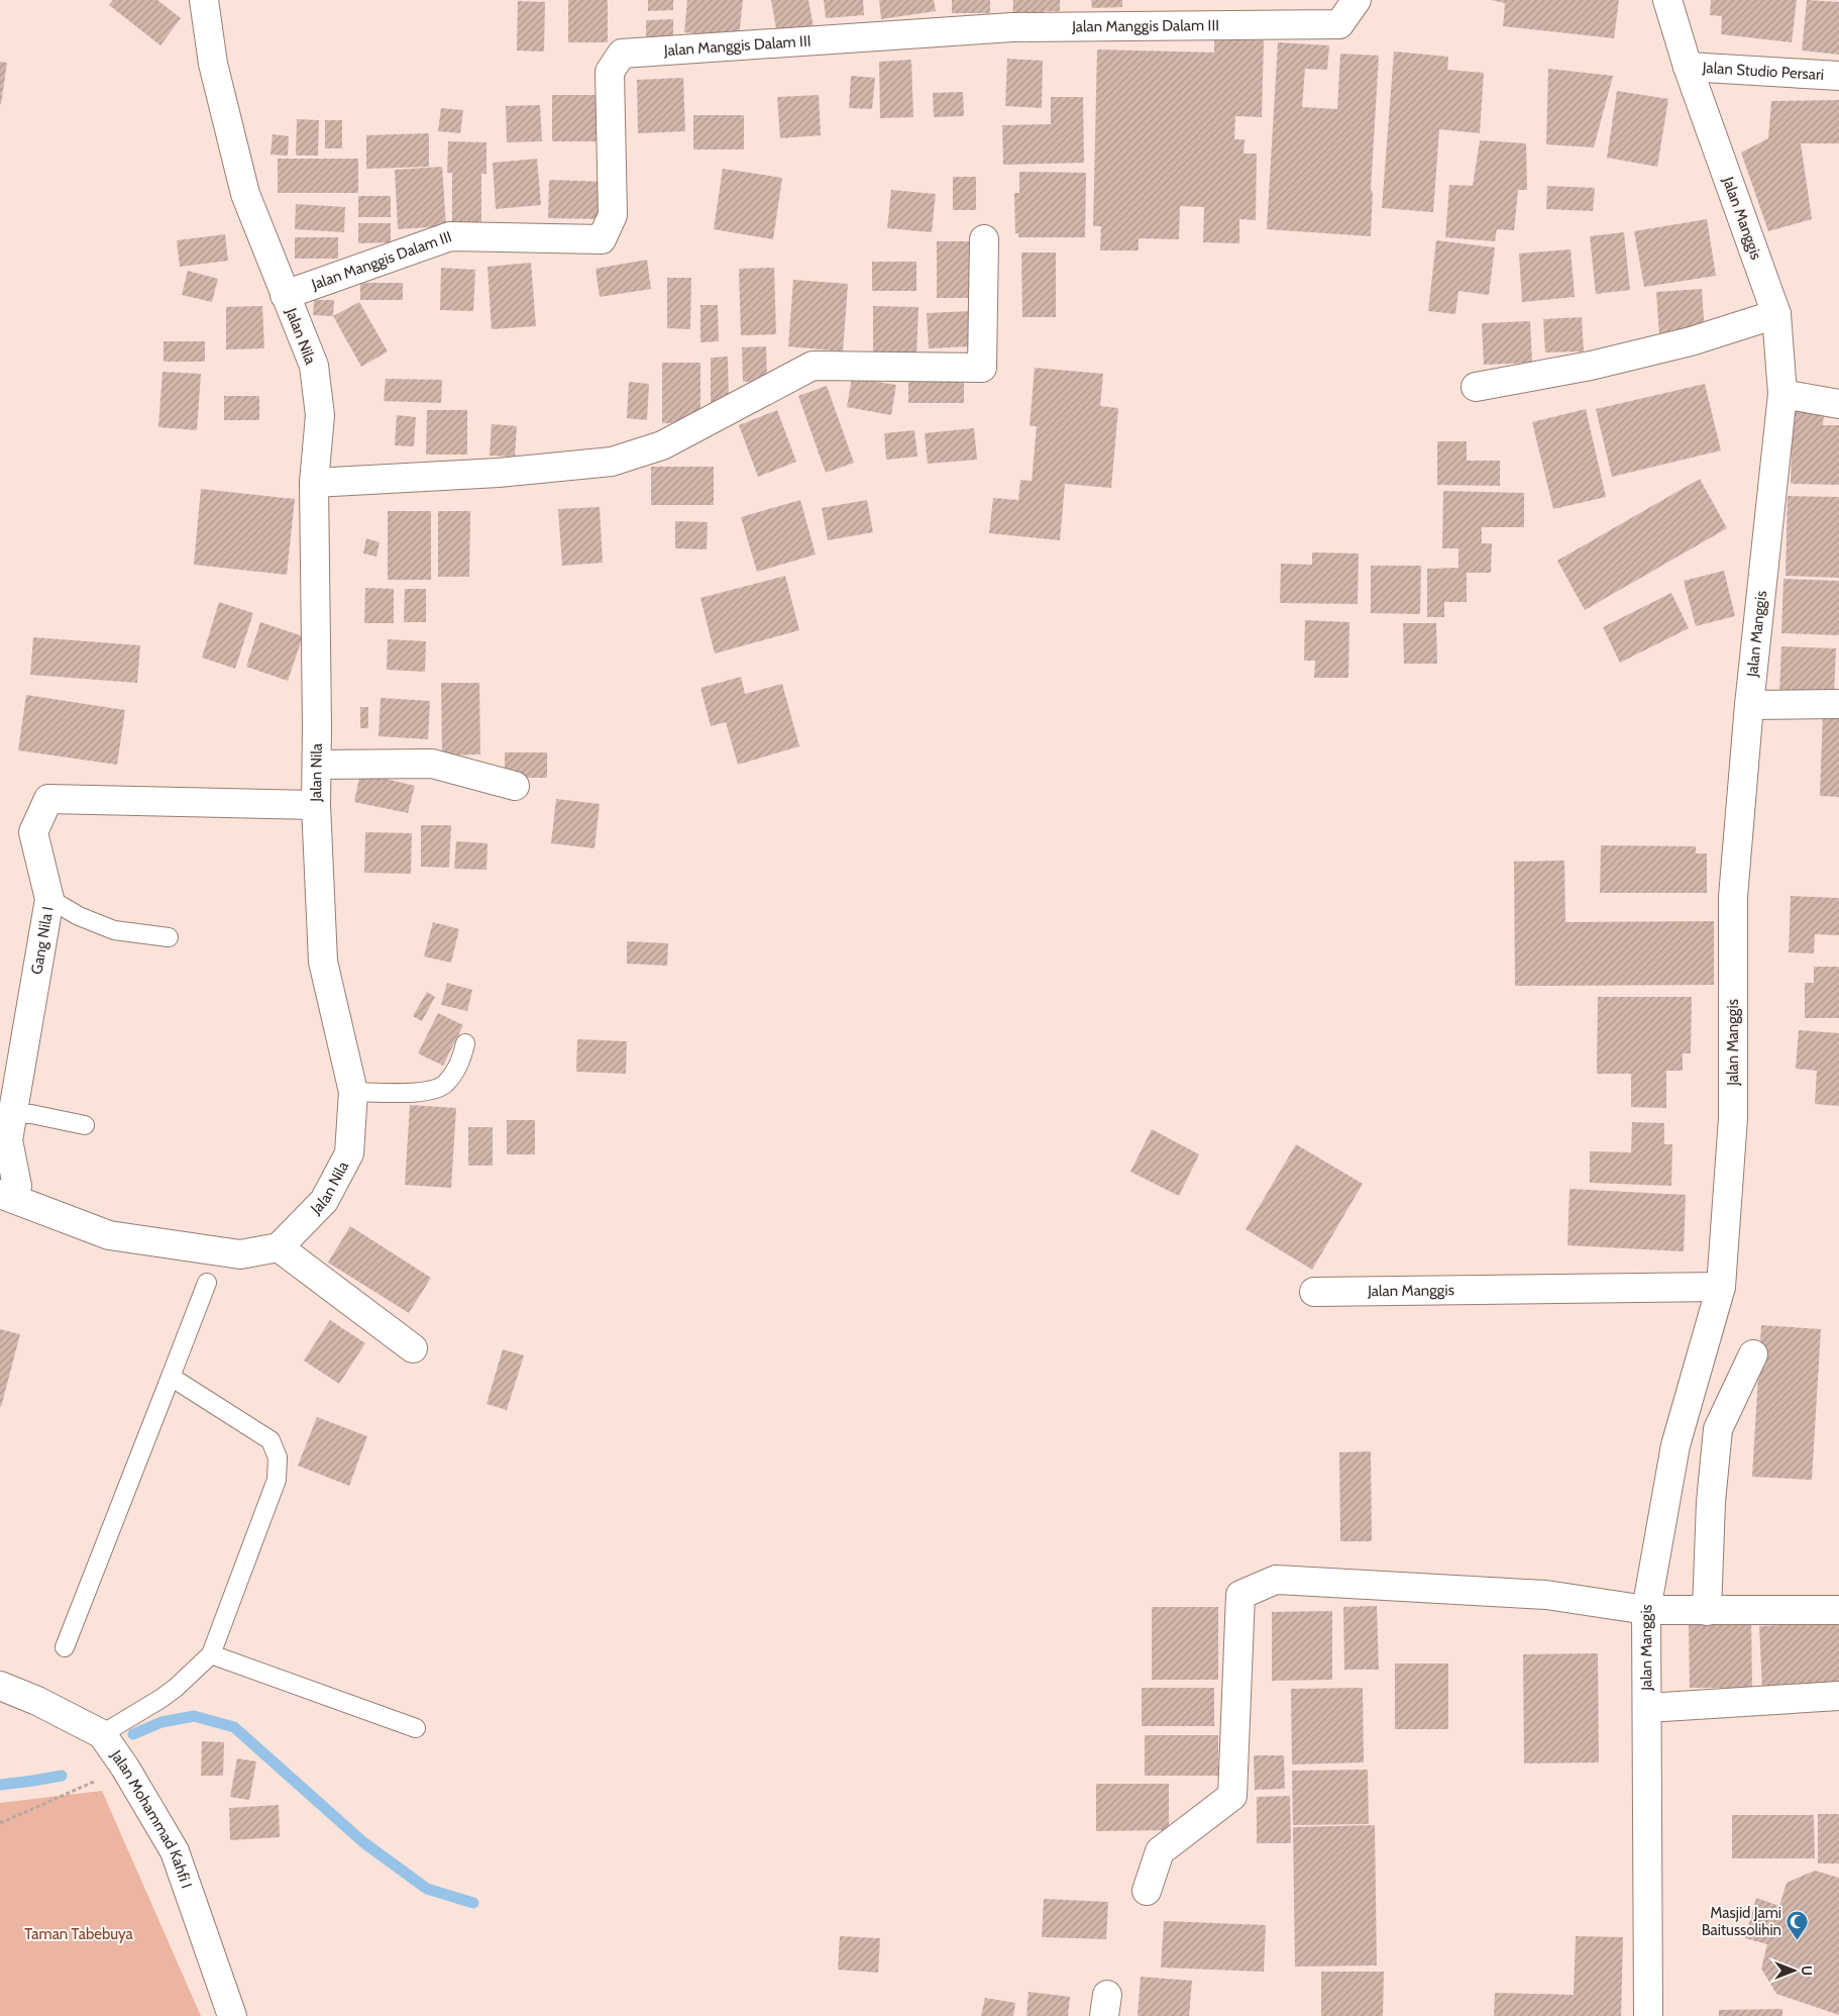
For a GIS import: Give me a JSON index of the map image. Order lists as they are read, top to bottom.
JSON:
{
  "streets": {
    "street": [
      "Jalan Manggis Dalam III",
      "Jalan Studio Persari",
      "Jalan Manggis",
      "Jalan Nila",
      "Gang Nila I",
      "Jalan Mohammad Kahfi I"
    ]
  },
  "crossings": [
    ["Jalan Manggis Dalam III", "Jalan Nila"],
    ["Jalan Studio Persari", "Jalan Manggis"],
    ["Jalan Nila", "Gang Nila I"]
  ],
  "parks": ["Taman Tabebuya"],
  "places": {
    "mosque": ["Masjid Jami Baitussolihin"]
  },
  "north": "right"
}
